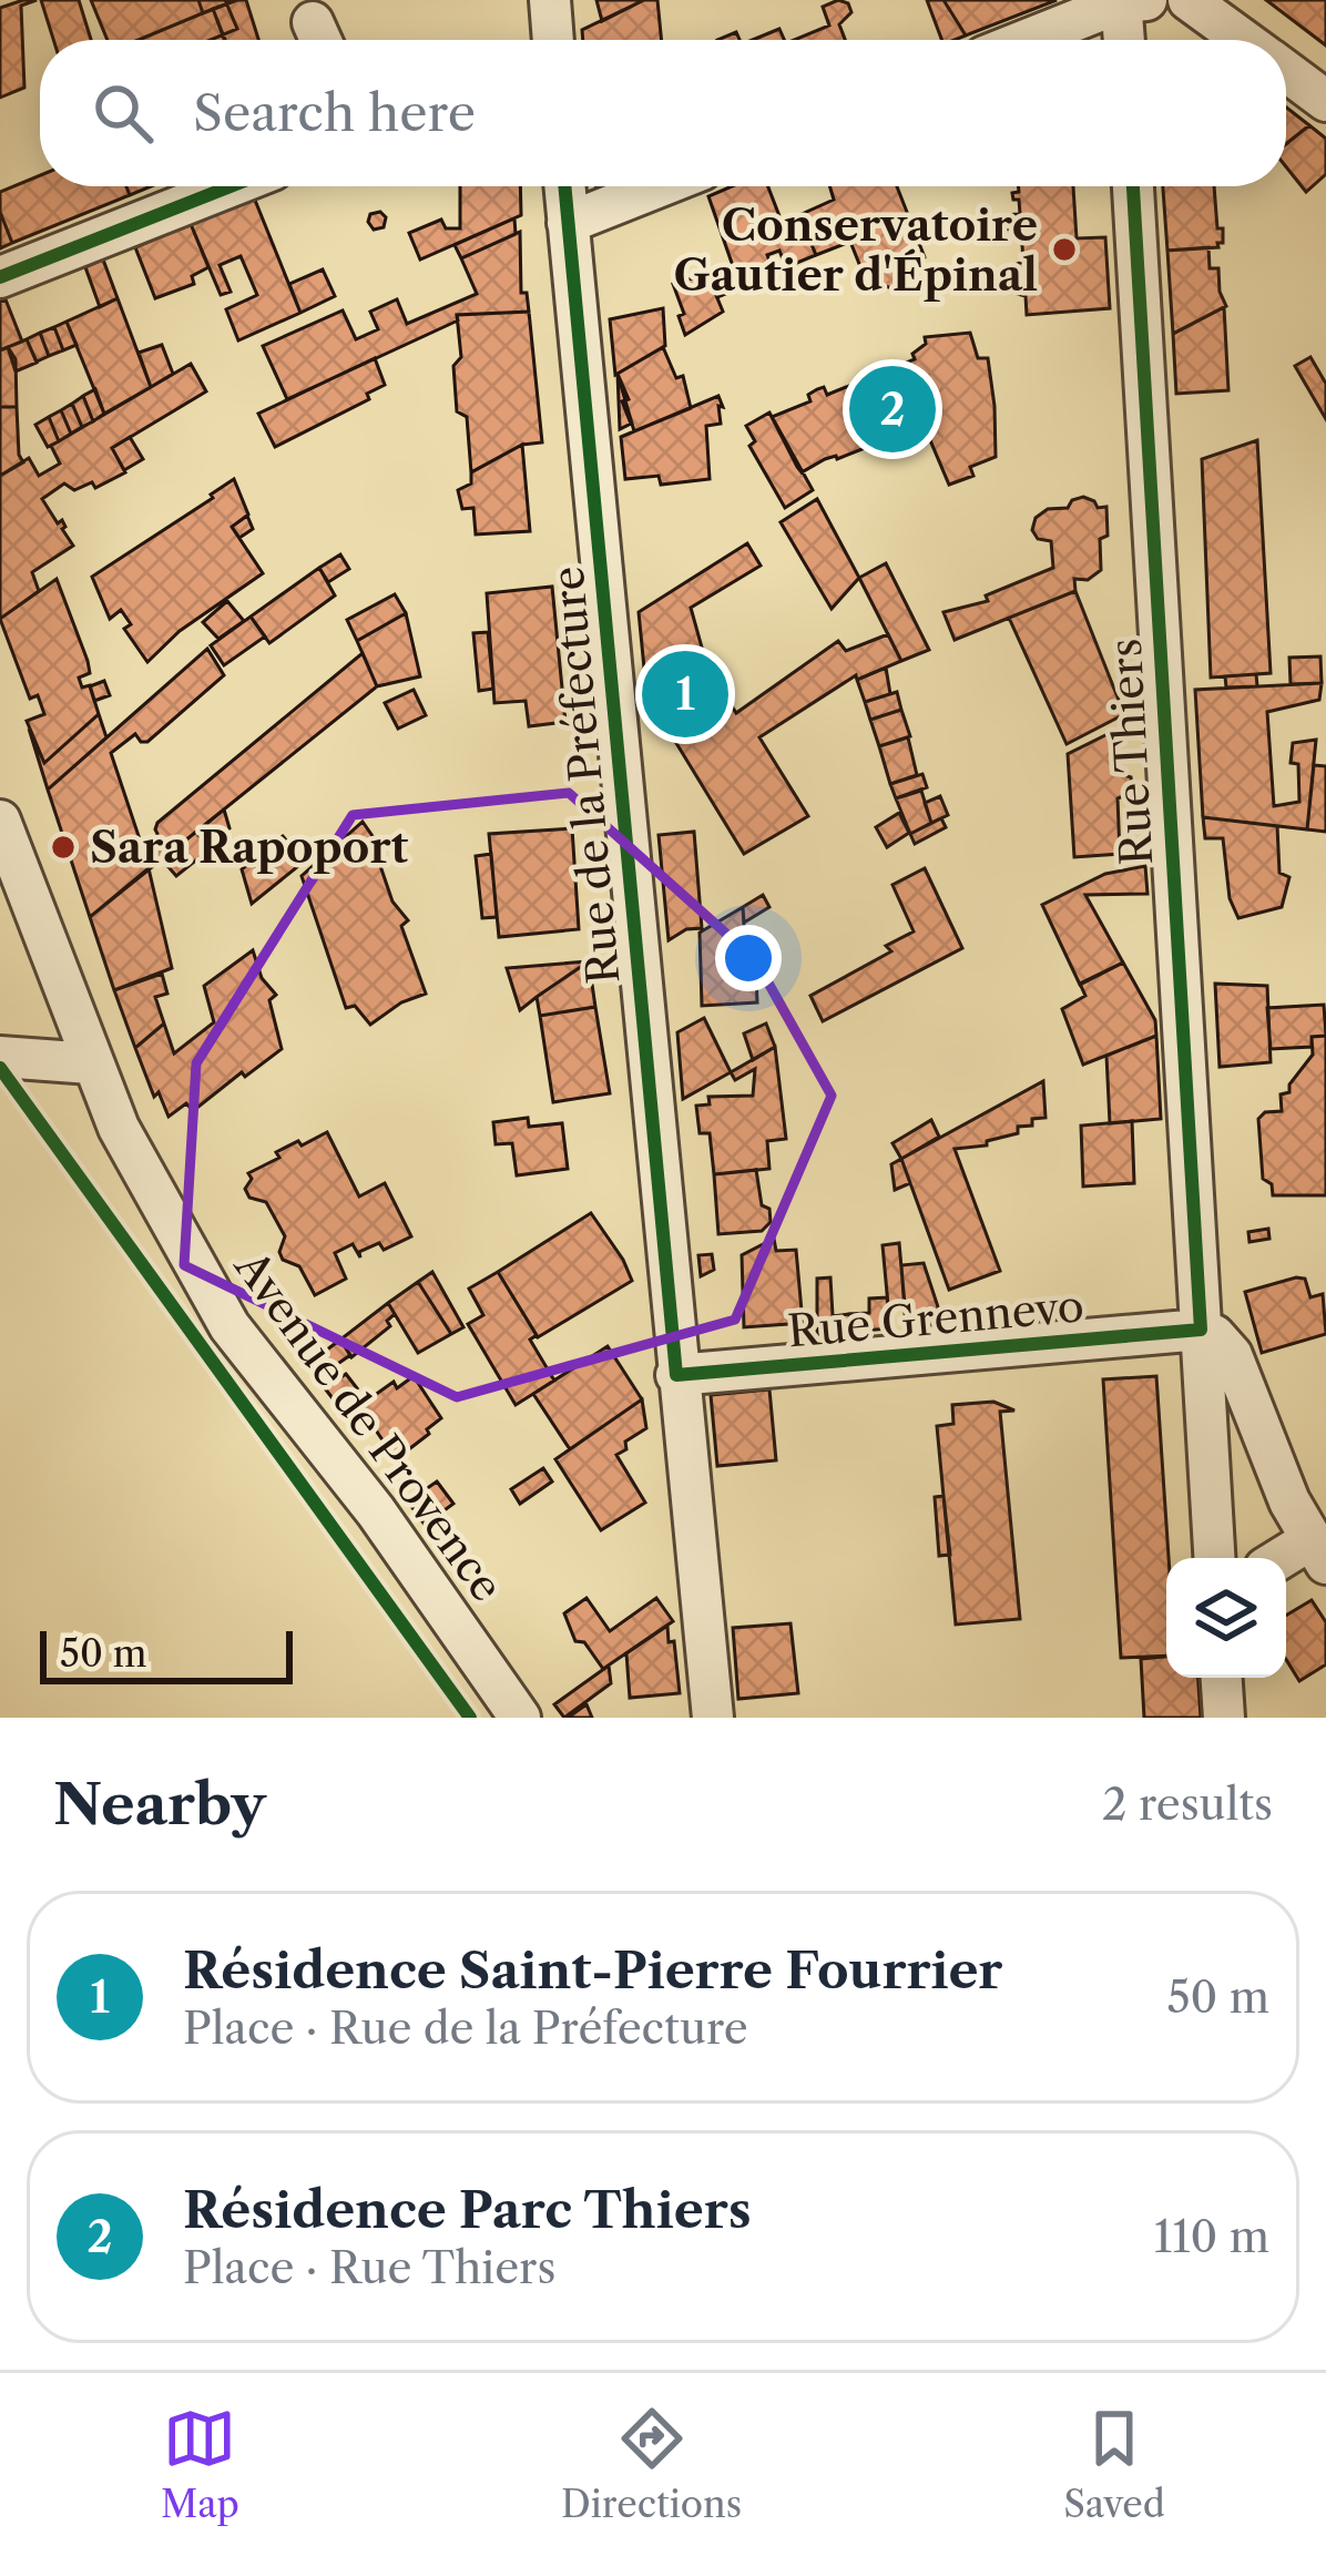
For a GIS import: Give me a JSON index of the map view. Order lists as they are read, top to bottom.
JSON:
{
  "streets": {
    "street": [
      "Rue Thiers",
      "Rue de la Préfecture",
      "Rue Grennevo",
      "Avenue de Provence"
    ]
  },
  "crossings": [
    ["Rue Thiers", "Rue Grennevo"],
    ["Rue de la Préfecture", "Rue Grennevo"]
  ],
  "places": ["Conservatoire Gautier d'Épinal", "Sara Rapoport"],
  "scale_bar": "50 m",
  "page": {
    "search": "Search here",
    "pins": ["2", "1"],
    "scale": "50 m",
    "heading": ["Nearby", "2 results"],
    "list": [
      {
        "mark": "1",
        "name": "Résidence Saint-Pierre Fourrier",
        "note": "Place · Rue de la Préfecture",
        "value": "50 m"
      },
      {
        "mark": "2",
        "name": "Résidence Parc Thiers",
        "note": "Place · Rue Thiers",
        "value": "110 m"
      }
    ],
    "nav": ["Map", "Directions", "Saved"]
  }
}
